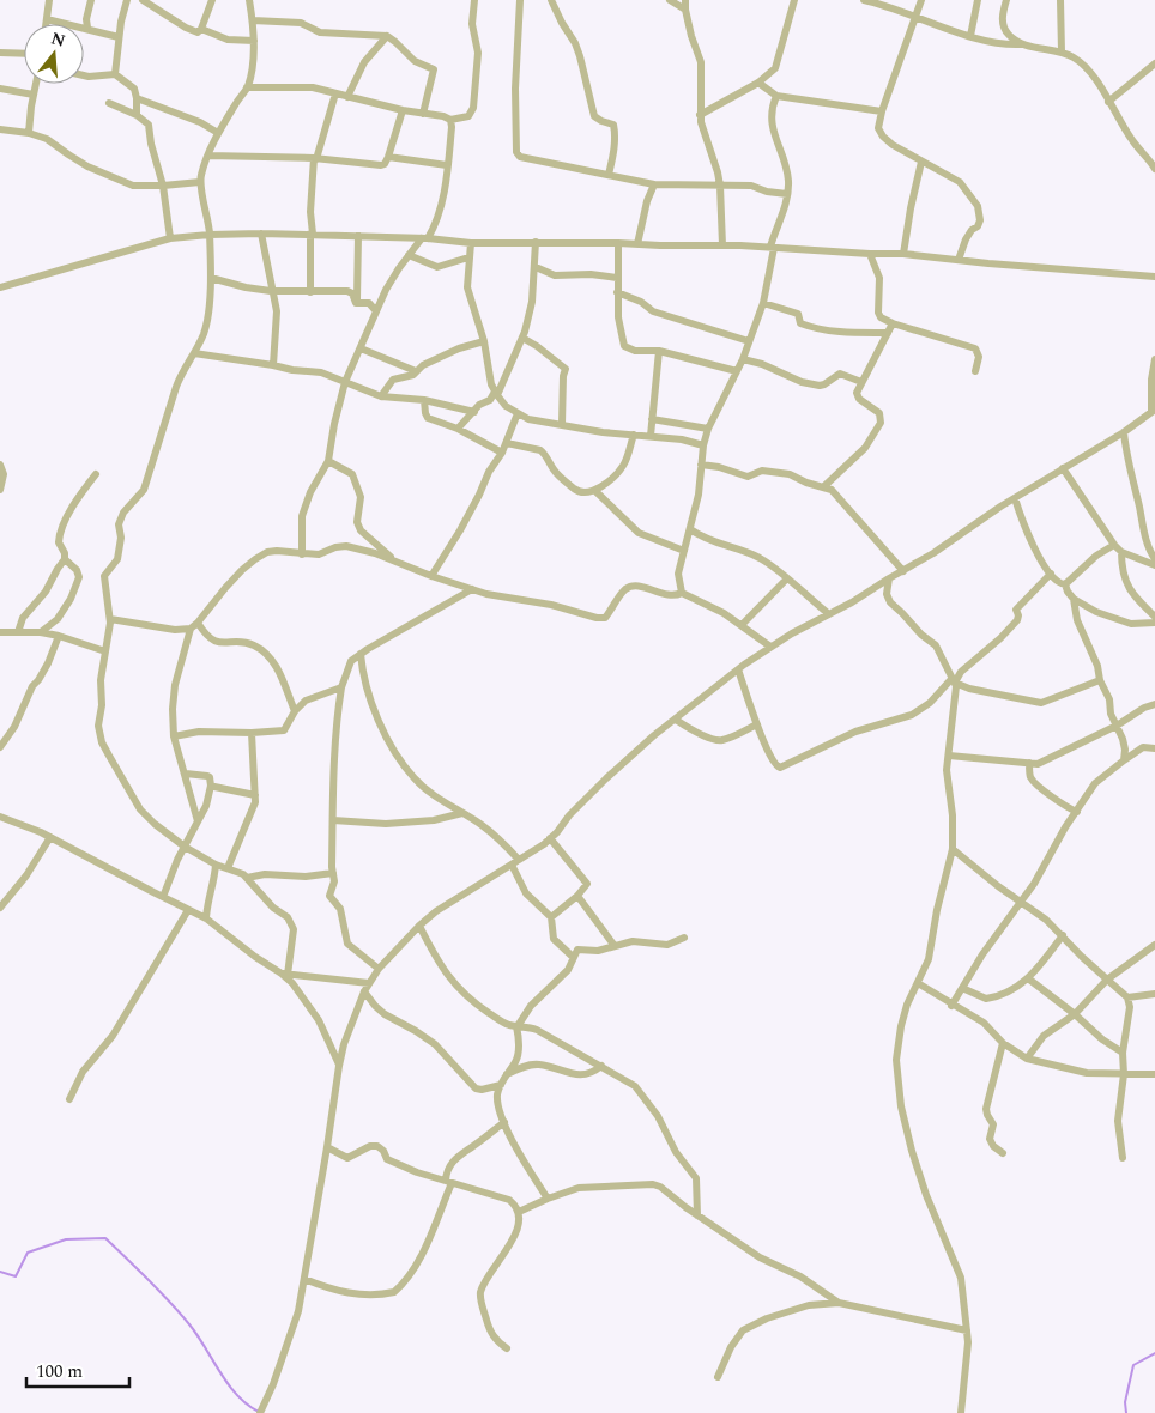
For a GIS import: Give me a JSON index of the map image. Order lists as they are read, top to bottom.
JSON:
{
  "scale_bar": "100 m",
  "north": "top"
}
